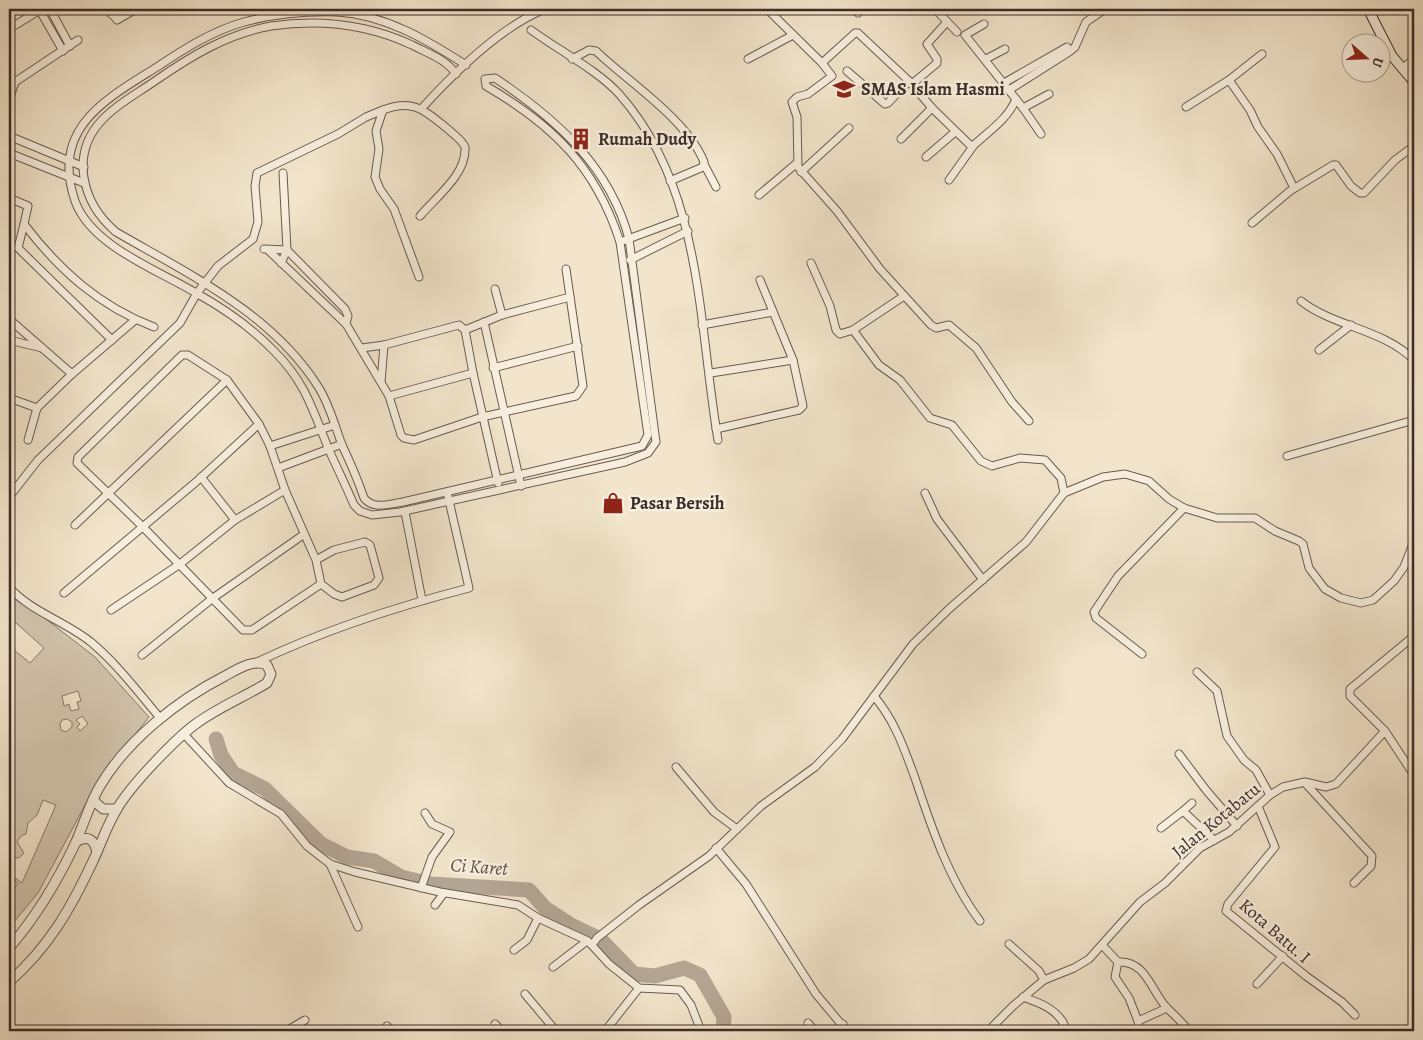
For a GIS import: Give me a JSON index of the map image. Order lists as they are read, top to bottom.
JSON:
{
  "streets": {
    "street": ["Jalan Kotabatu", "Kota Batu. I"]
  },
  "crossings": [
    ["Jalan Kotabatu", "Kota Batu. I"]
  ],
  "water": ["Ci Karet"],
  "places": {
    "school or university": ["SMAS Islam Hasmi"],
    "building": ["Rumah Dudy"],
    "shop": ["Pasar Bersih"]
  },
  "north": "right"
}
